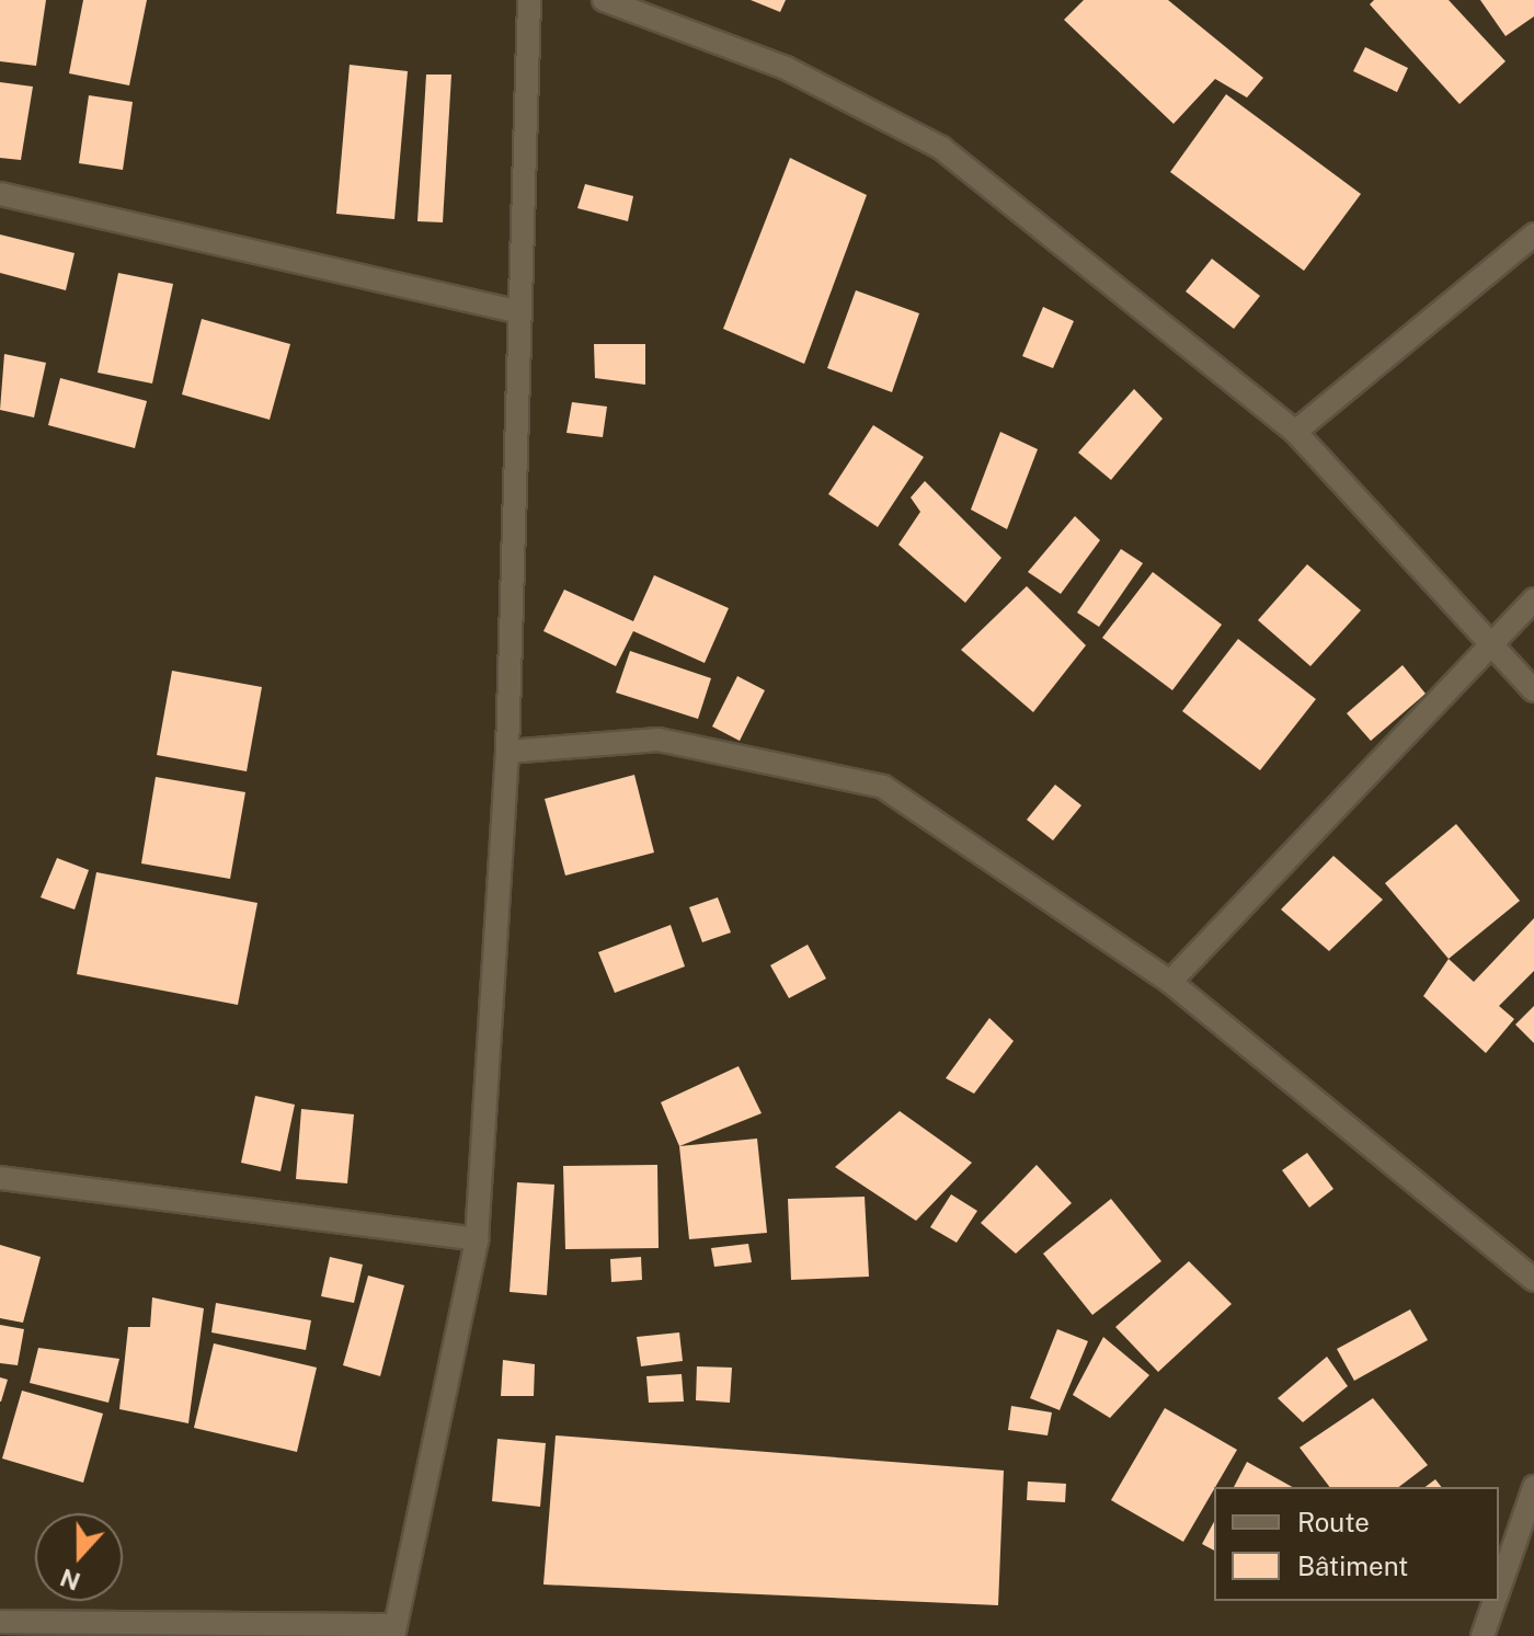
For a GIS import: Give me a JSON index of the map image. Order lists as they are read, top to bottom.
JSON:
{
  "legend": ["Route", "Bâtiment"],
  "north": "bottom"
}
